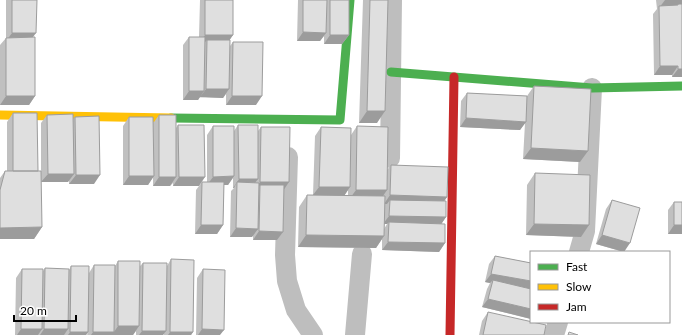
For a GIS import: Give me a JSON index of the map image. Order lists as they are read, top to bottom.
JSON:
{
  "legend": ["Fast", "Slow", "Jam"],
  "scale_bar": "20 m"
}
